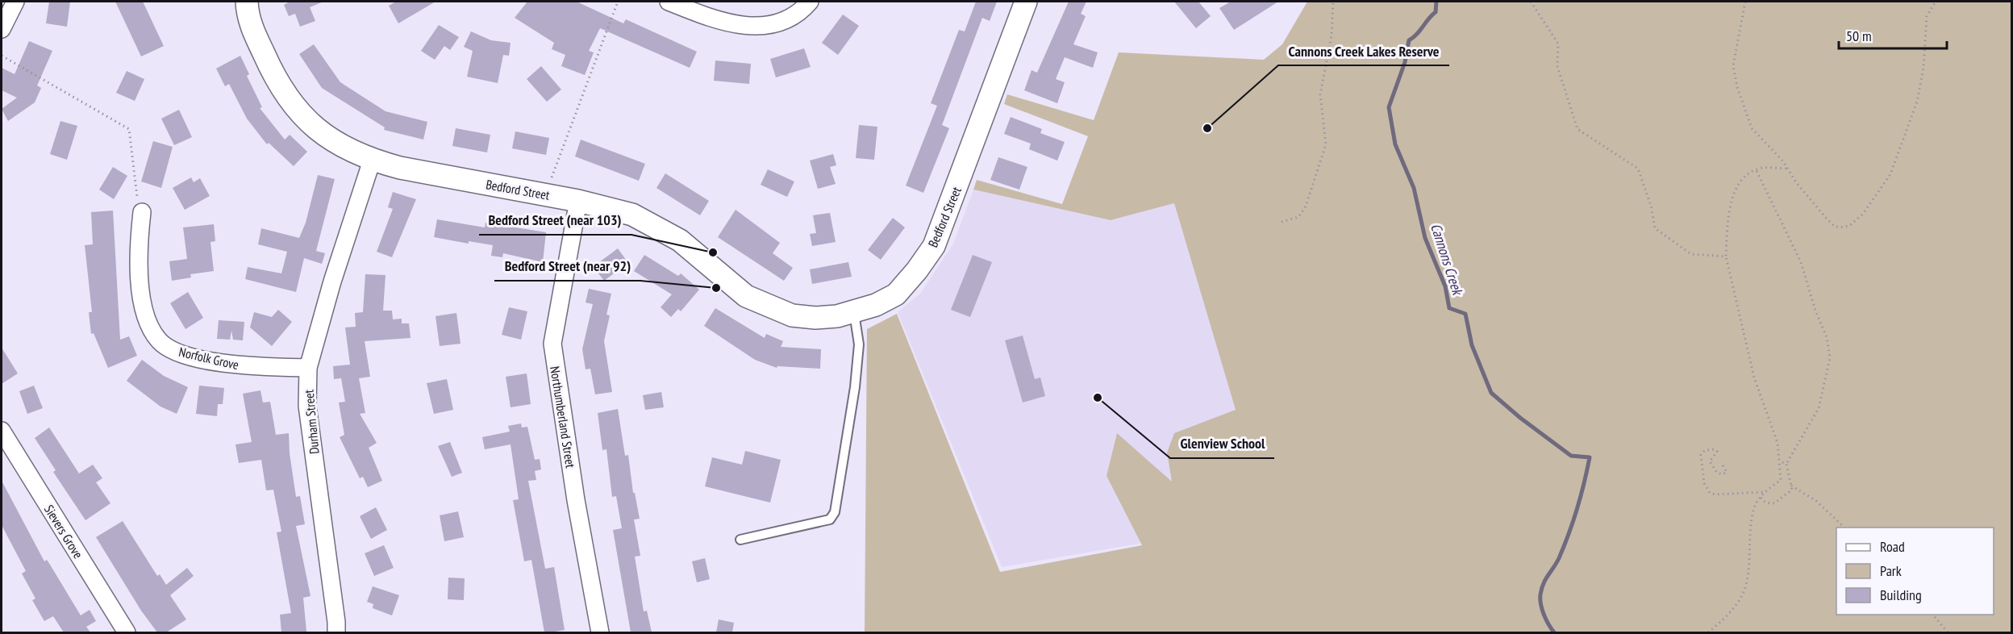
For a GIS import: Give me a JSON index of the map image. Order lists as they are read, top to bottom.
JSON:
{
  "streets": {
    "street": [
      "Bedford Street",
      "Norfolk Grove",
      "Northumberland Street",
      "Durham Street",
      "Sievers Grove"
    ]
  },
  "crossings": [
    ["Bedford Street", "Northumberland Street"],
    ["Bedford Street", "Durham Street"],
    ["Norfolk Grove", "Durham Street"]
  ],
  "water": ["Cannons Creek"],
  "places": [
    "Cannons Creek Lakes Reserve",
    "Bedford Street (near 103)",
    "Bedford Street (near 92)",
    "Glenview School"
  ],
  "legend": ["Road", "Park", "Building"],
  "scale_bar": "50 m"
}
